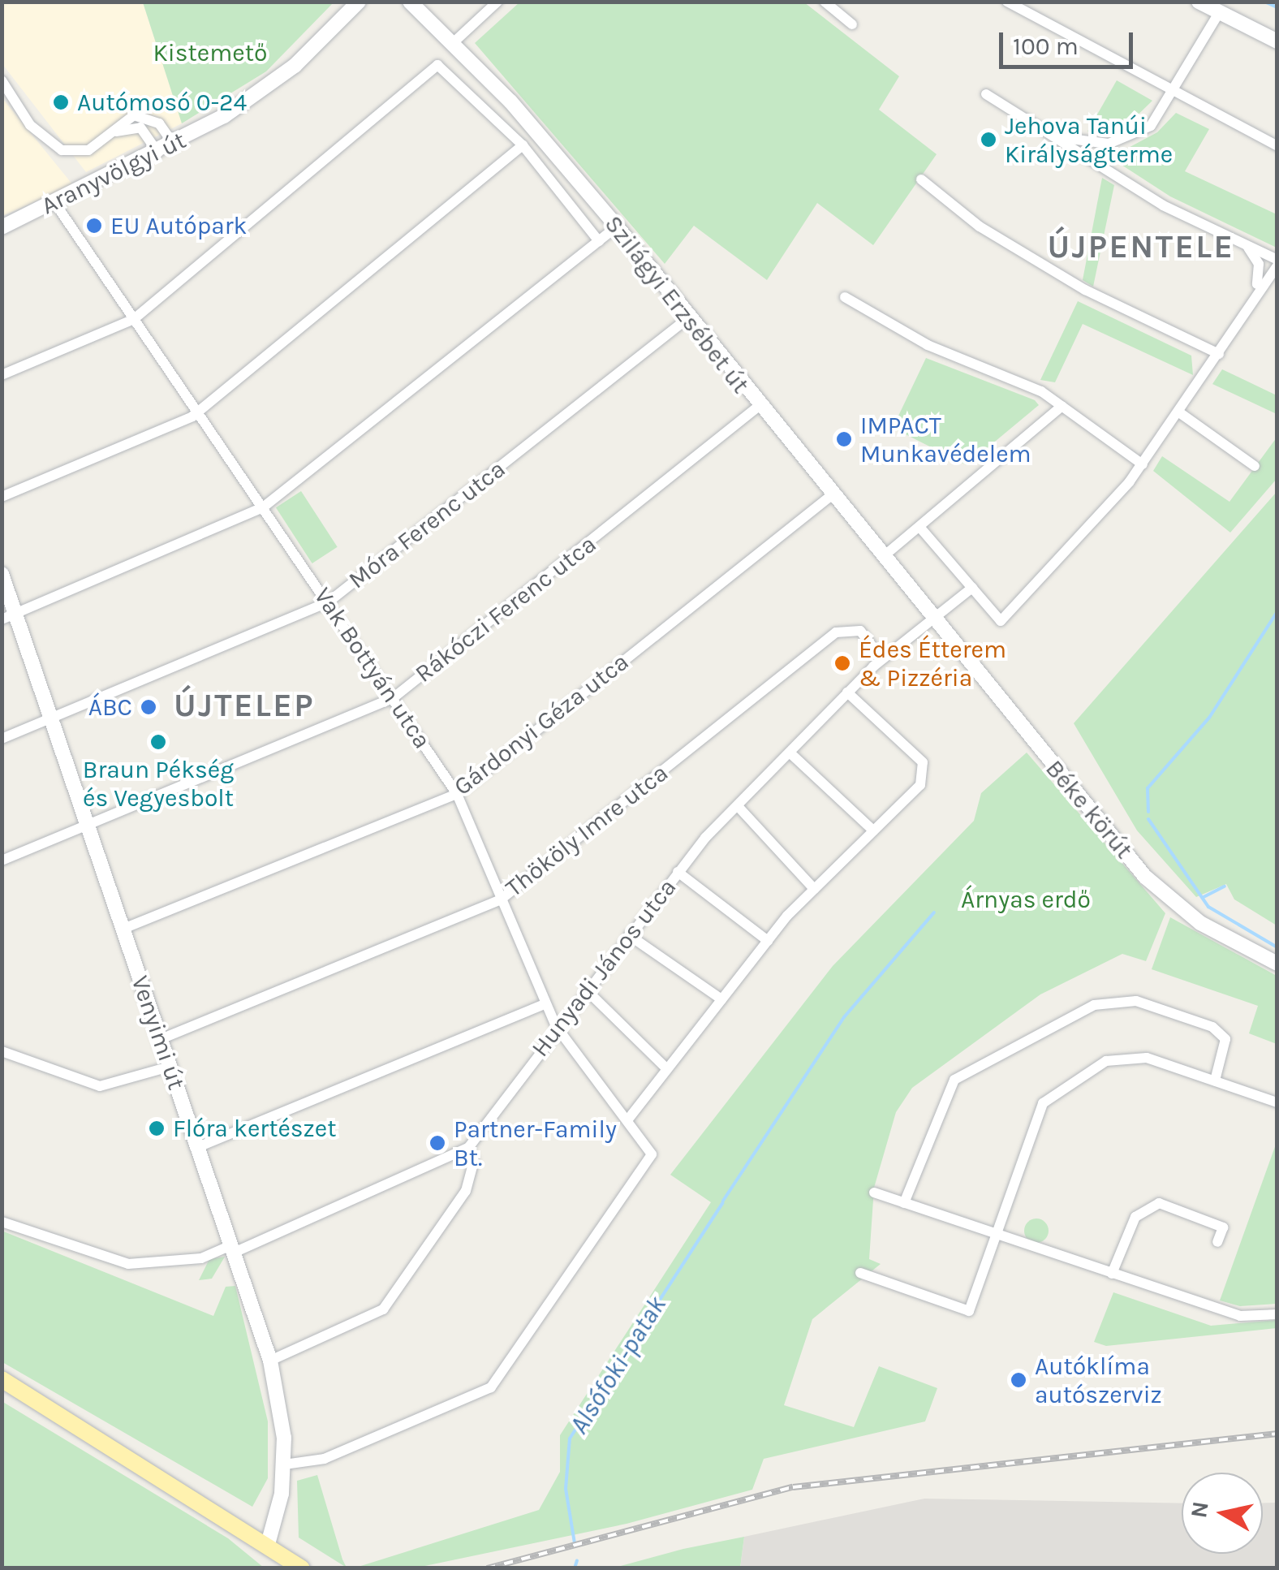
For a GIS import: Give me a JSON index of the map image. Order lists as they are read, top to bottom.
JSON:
{
  "streets": {
    "street": [
      "Aranyvölgyi út",
      "Szilágyi Erzsébet út",
      "Móra Ferenc utca",
      "Rákóczi Ferenc utca",
      "Vak Bottyán utca",
      "Gárdonyi Géza utca",
      "Béke körút",
      "Thököly Imre utca",
      "Hunyadi János utca",
      "Venyimi út"
    ]
  },
  "crossings": [
    ["Aranyvölgyi út", "Vak Bottyán utca"],
    ["Szilágyi Erzsébet út", "Móra Ferenc utca"],
    ["Szilágyi Erzsébet út", "Rákóczi Ferenc utca"],
    ["Szilágyi Erzsébet út", "Vak Bottyán utca"],
    ["Szilágyi Erzsébet út", "Gárdonyi Géza utca"],
    ["Szilágyi Erzsébet út", "Béke körút"],
    ["Szilágyi Erzsébet út", "Hunyadi János utca"],
    ["Móra Ferenc utca", "Vak Bottyán utca"],
    ["Móra Ferenc utca", "Venyimi út"],
    ["Rákóczi Ferenc utca", "Vak Bottyán utca"],
    ["Rákóczi Ferenc utca", "Venyimi út"],
    ["Vak Bottyán utca", "Gárdonyi Géza utca"],
    ["Vak Bottyán utca", "Thököly Imre utca"],
    ["Vak Bottyán utca", "Hunyadi János utca"],
    ["Vak Bottyán utca", "Venyimi út"],
    ["Gárdonyi Géza utca", "Venyimi út"],
    ["Béke körút", "Hunyadi János utca"],
    ["Thököly Imre utca", "Hunyadi János utca"],
    ["Thököly Imre utca", "Venyimi út"],
    ["Hunyadi János utca", "Venyimi út"]
  ],
  "districts": ["ÚJPENTELE", "ÚJTELEP"],
  "water": ["Alsófoki-patak"],
  "parks": ["Kistemető", "Árnyas erdő"],
  "places": [
    "Autómosó 0-24",
    "Jehova Tanúi Királyságterme",
    "EU Autópark",
    "IMPACT Munkavédelem",
    "Édes Étterem & Pizzéria",
    "ÁBC",
    "Braun Pékség és Vegyesbolt",
    "Flóra kertészet",
    "Partner-Family Bt.",
    "Autóklíma autószerviz"
  ],
  "scale_bar": "100 m",
  "north": "left"
}
